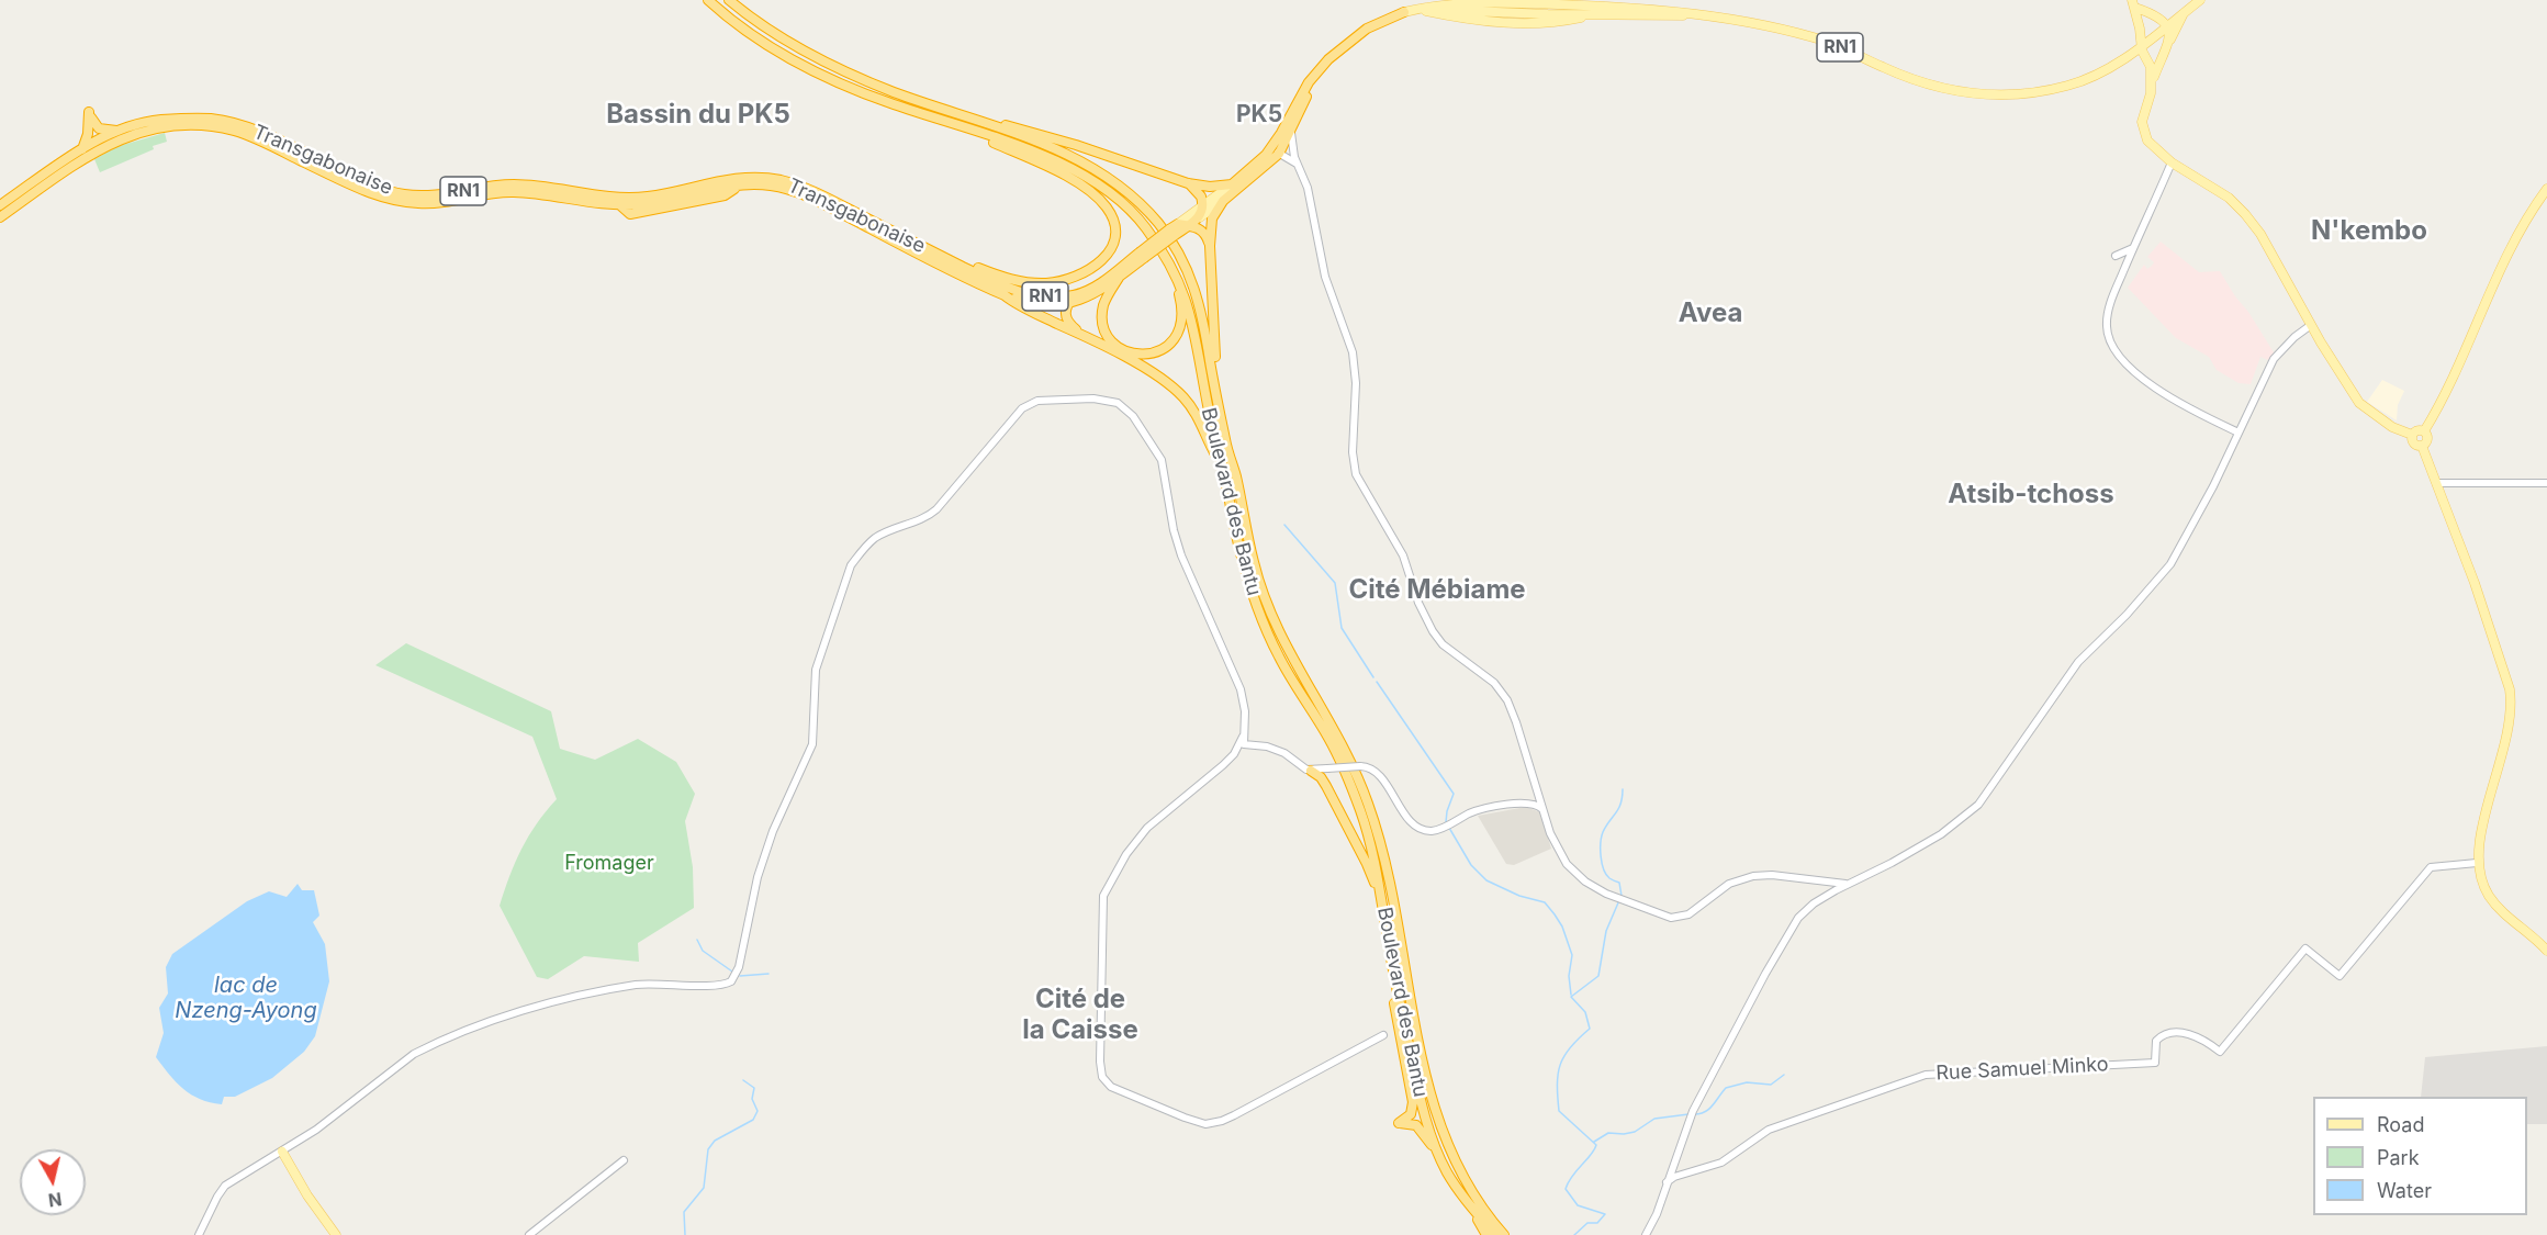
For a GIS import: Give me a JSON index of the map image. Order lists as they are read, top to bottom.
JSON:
{
  "streets": {
    "highway": ["RN1", "Transgabonaise", "Boulevard des Bantu"],
    "street": ["Rue Samuel Minko"]
  },
  "crossings": [
    ["RN1", "Transgabonaise"]
  ],
  "districts": [
    "Bassin du PK5",
    "PK5",
    "N'kembo",
    "Avea",
    "Atsib-tchoss",
    "Cité Mébiame",
    "Cité de la Caisse"
  ],
  "water": ["lac de Nzeng-Ayong"],
  "parks": ["Fromager"],
  "legend": ["Road", "Park", "Water"],
  "north": "bottom"
}
